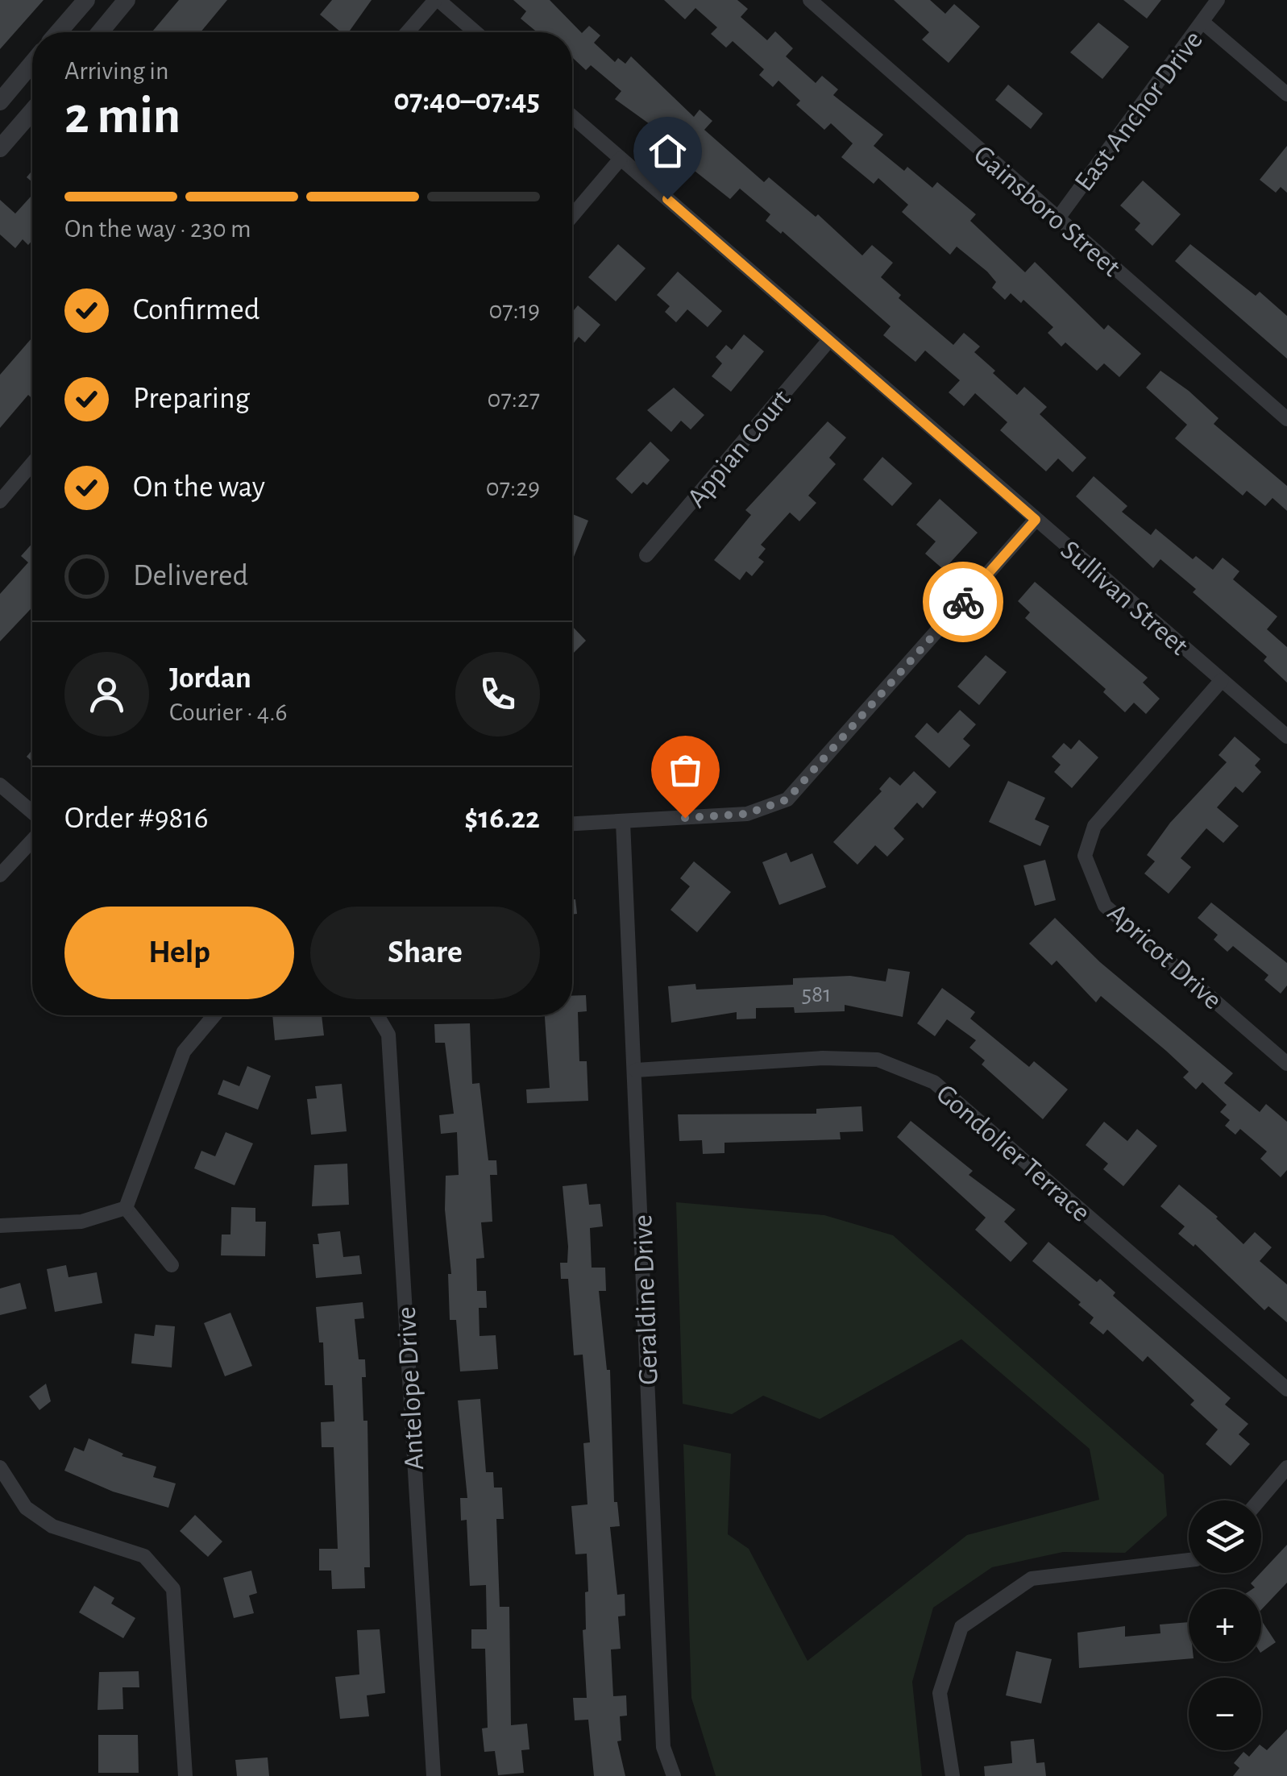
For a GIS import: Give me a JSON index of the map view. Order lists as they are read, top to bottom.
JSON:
{
  "streets": {
    "street": [
      "East Anchor Drive",
      "Gainsboro Street",
      "Appian Court",
      "Sullivan Street",
      "Apricot Drive",
      "Gondolier Terrace",
      "Geraldine Drive",
      "Antelope Drive"
    ]
  },
  "crossings": [
    ["East Anchor Drive", "Gainsboro Street"],
    ["Appian Court", "Sullivan Street"],
    ["Sullivan Street", "Apricot Drive"],
    ["Gondolier Terrace", "Geraldine Drive"]
  ],
  "house_numbers": ["581"],
  "page": {
    "heading": ["2 min", "Arriving in", "07:40–07:45"],
    "panel": [
      "Jordan",
      "Courier · 4.6",
      "Order #9816",
      "$16.22"
    ],
    "bar": "On the way · 230 m",
    "list": [
      ["Confirmed", "07:19"],
      ["Preparing", "07:27"],
      ["On the way", "07:29"],
      "Delivered"
    ],
    "buttons": ["Help", "Share"],
    "map_buttons": ["+", "−"]
  }
}
